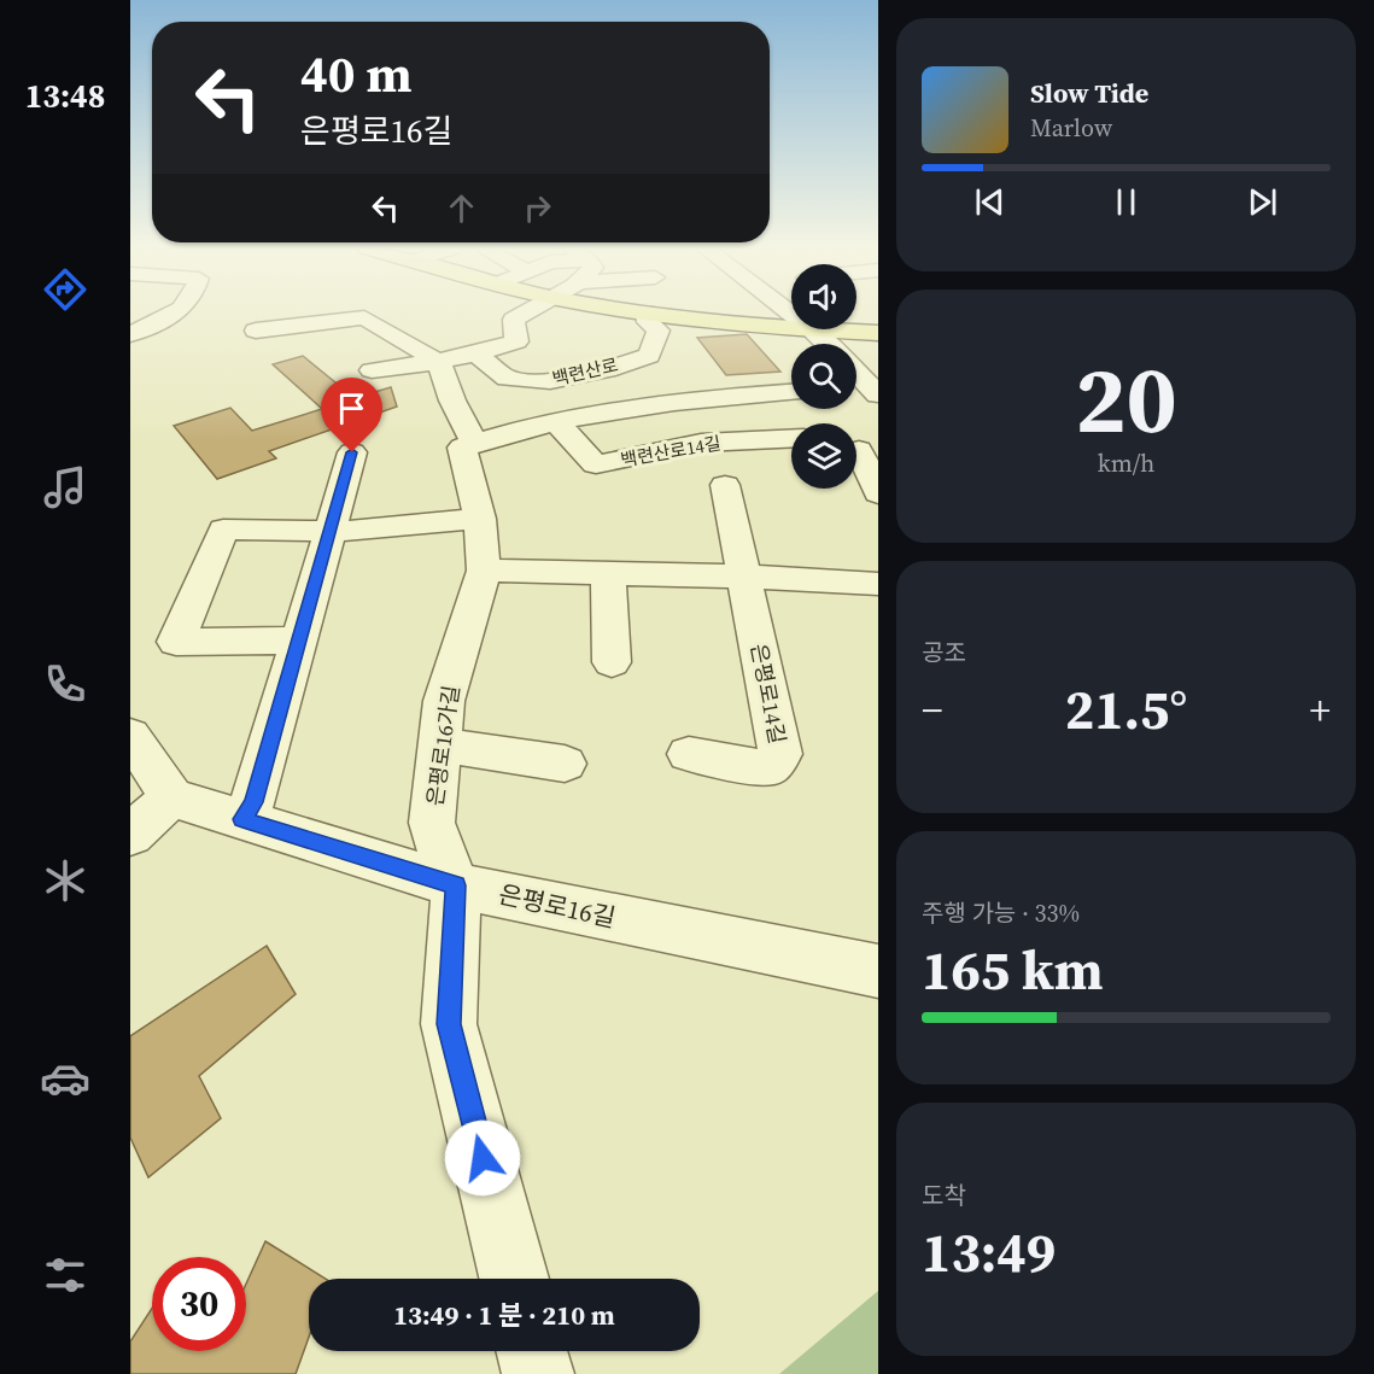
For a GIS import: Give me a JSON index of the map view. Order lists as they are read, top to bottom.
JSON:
{
  "streets": {
    "street": [
      "백련산로",
      "백련산로14길",
      "은평로14길",
      "은평로16가길",
      "은평로16길"
    ]
  },
  "crossings": [
    ["은평로16가길", "은평로16길"]
  ],
  "page": {
    "tabs": "13:48",
    "turn": ["40 m", "은평로16길"],
    "song": ["Slow Tide", "Marlow"],
    "tile": [
      ["20", "km/h"],
      "공조",
      ["주행 가능 · 33%", "165 km"],
      ["도착", "13:49"]
    ],
    "heat": ["−", "21.5°", "+"],
    "limit": "30",
    "trip": "13:49 · 1 분 · 210 m"
  }
}
